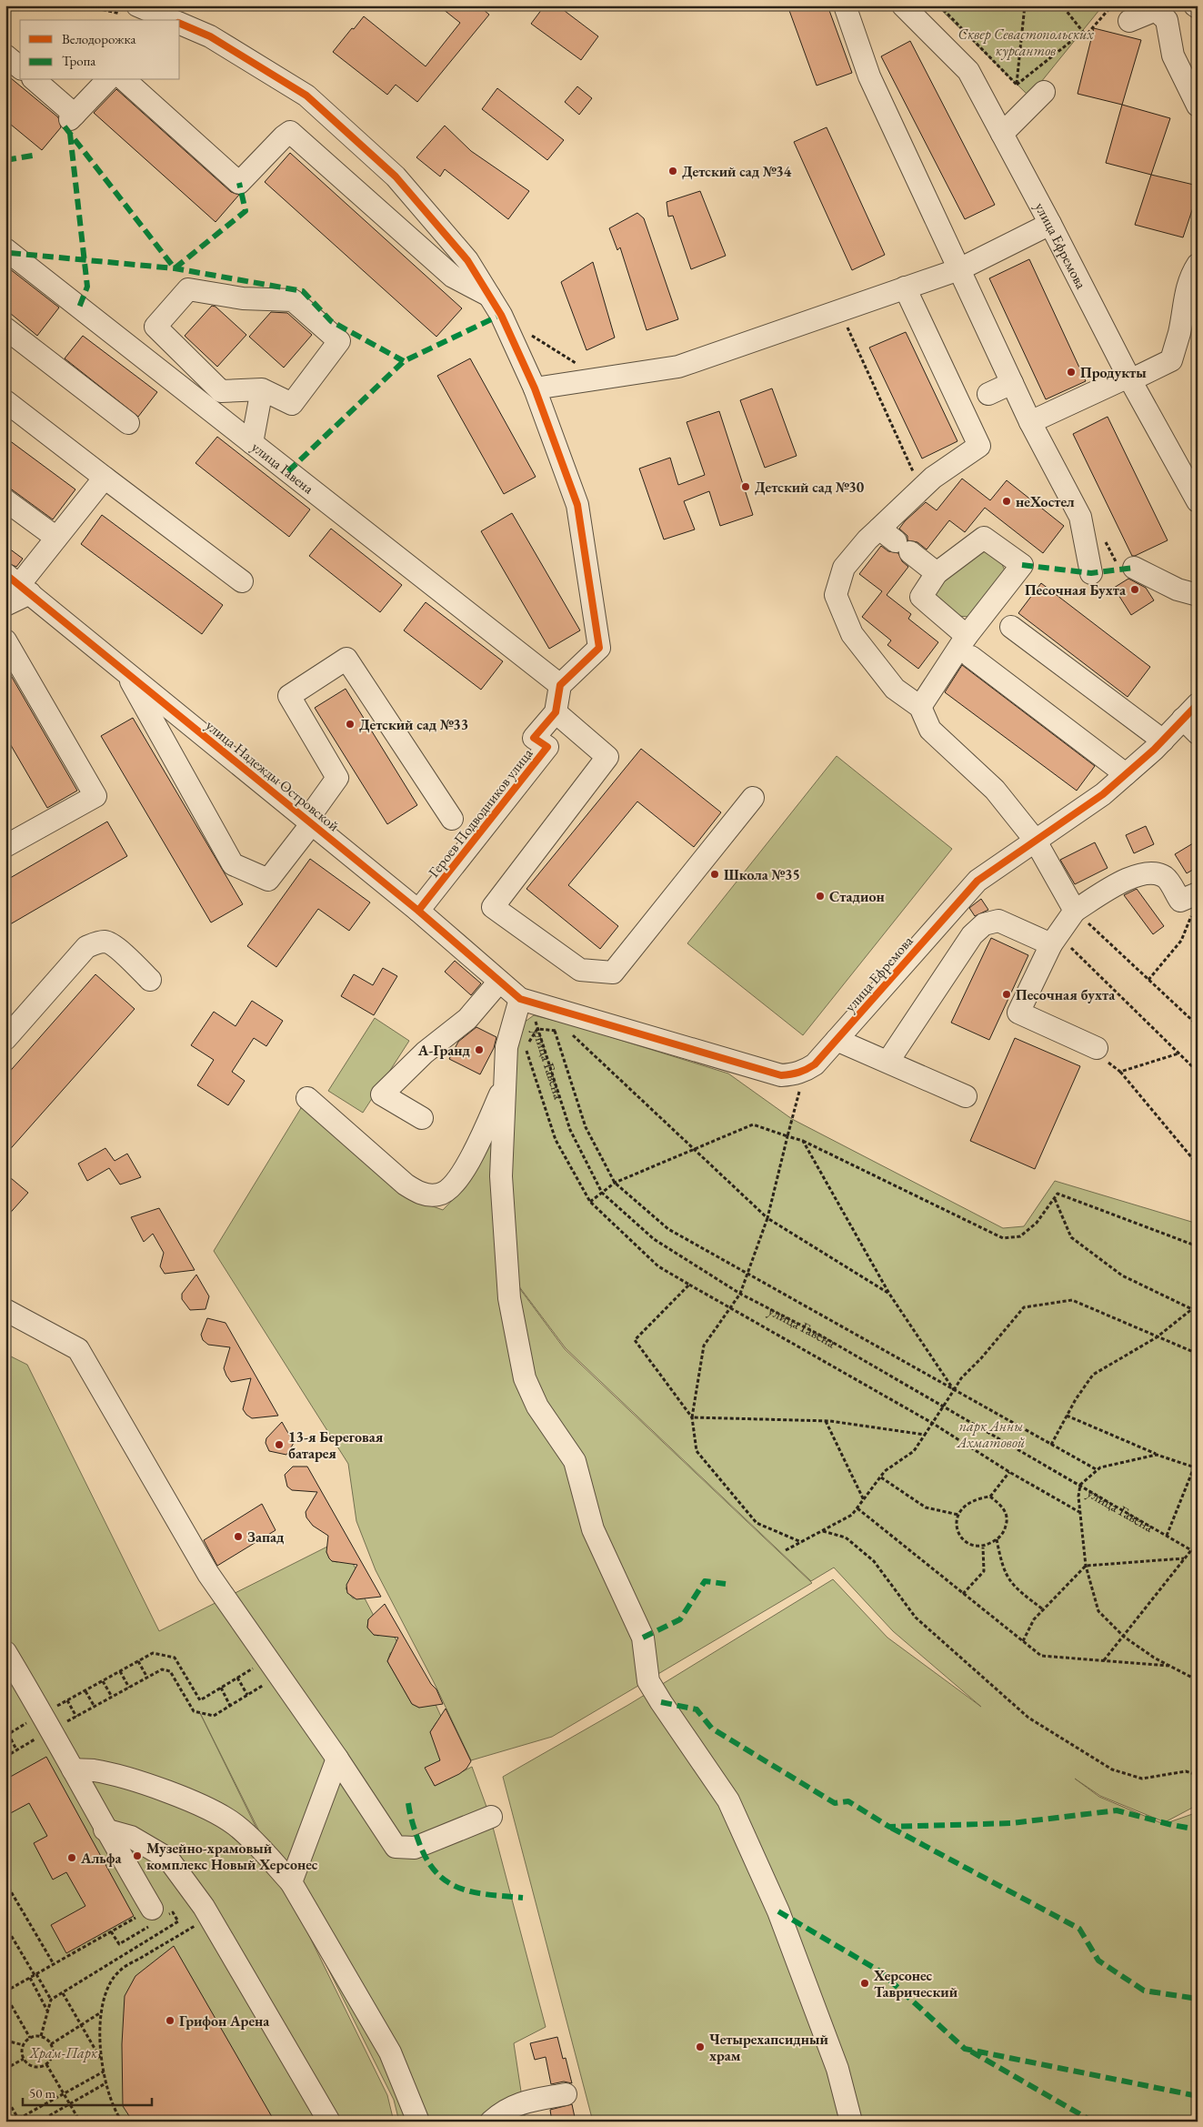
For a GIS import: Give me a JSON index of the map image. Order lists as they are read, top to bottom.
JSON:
{
  "streets": {
    "street": [
      "улица Ефремова",
      "улица Гавена",
      "улица Надежды Островской",
      "Героев Подводников улица"
    ]
  },
  "crossings": [
    ["улица Ефремова", "улица Гавена"],
    ["улица Ефремова", "улица Надежды Островской"],
    ["улица Гавена", "улица Надежды Островской"],
    ["улица Надежды Островской", "Героев Подводников улица"]
  ],
  "parks": ["Сквер Севастопольских курсантов", "парк Анны Ахматовой", "Храм-Парк"],
  "places": [
    "Детский сад №34",
    "Продукты",
    "Детский сад №30",
    "неХостел",
    "Песочная Бухта",
    "Детский сад №33",
    "Школа №35",
    "Стадион",
    "Песочная бухта",
    "А-Гранд",
    "13-я Береговая батарея",
    "Запад",
    "Музейно-храмовый комплекс Новый Херсонес",
    "Альфа",
    "Херсонес Таврический",
    "Грифон Арена",
    "Четырехапсидный храм"
  ],
  "legend": ["Велодорожка", "Тропа"],
  "scale_bar": "50 m"
}
